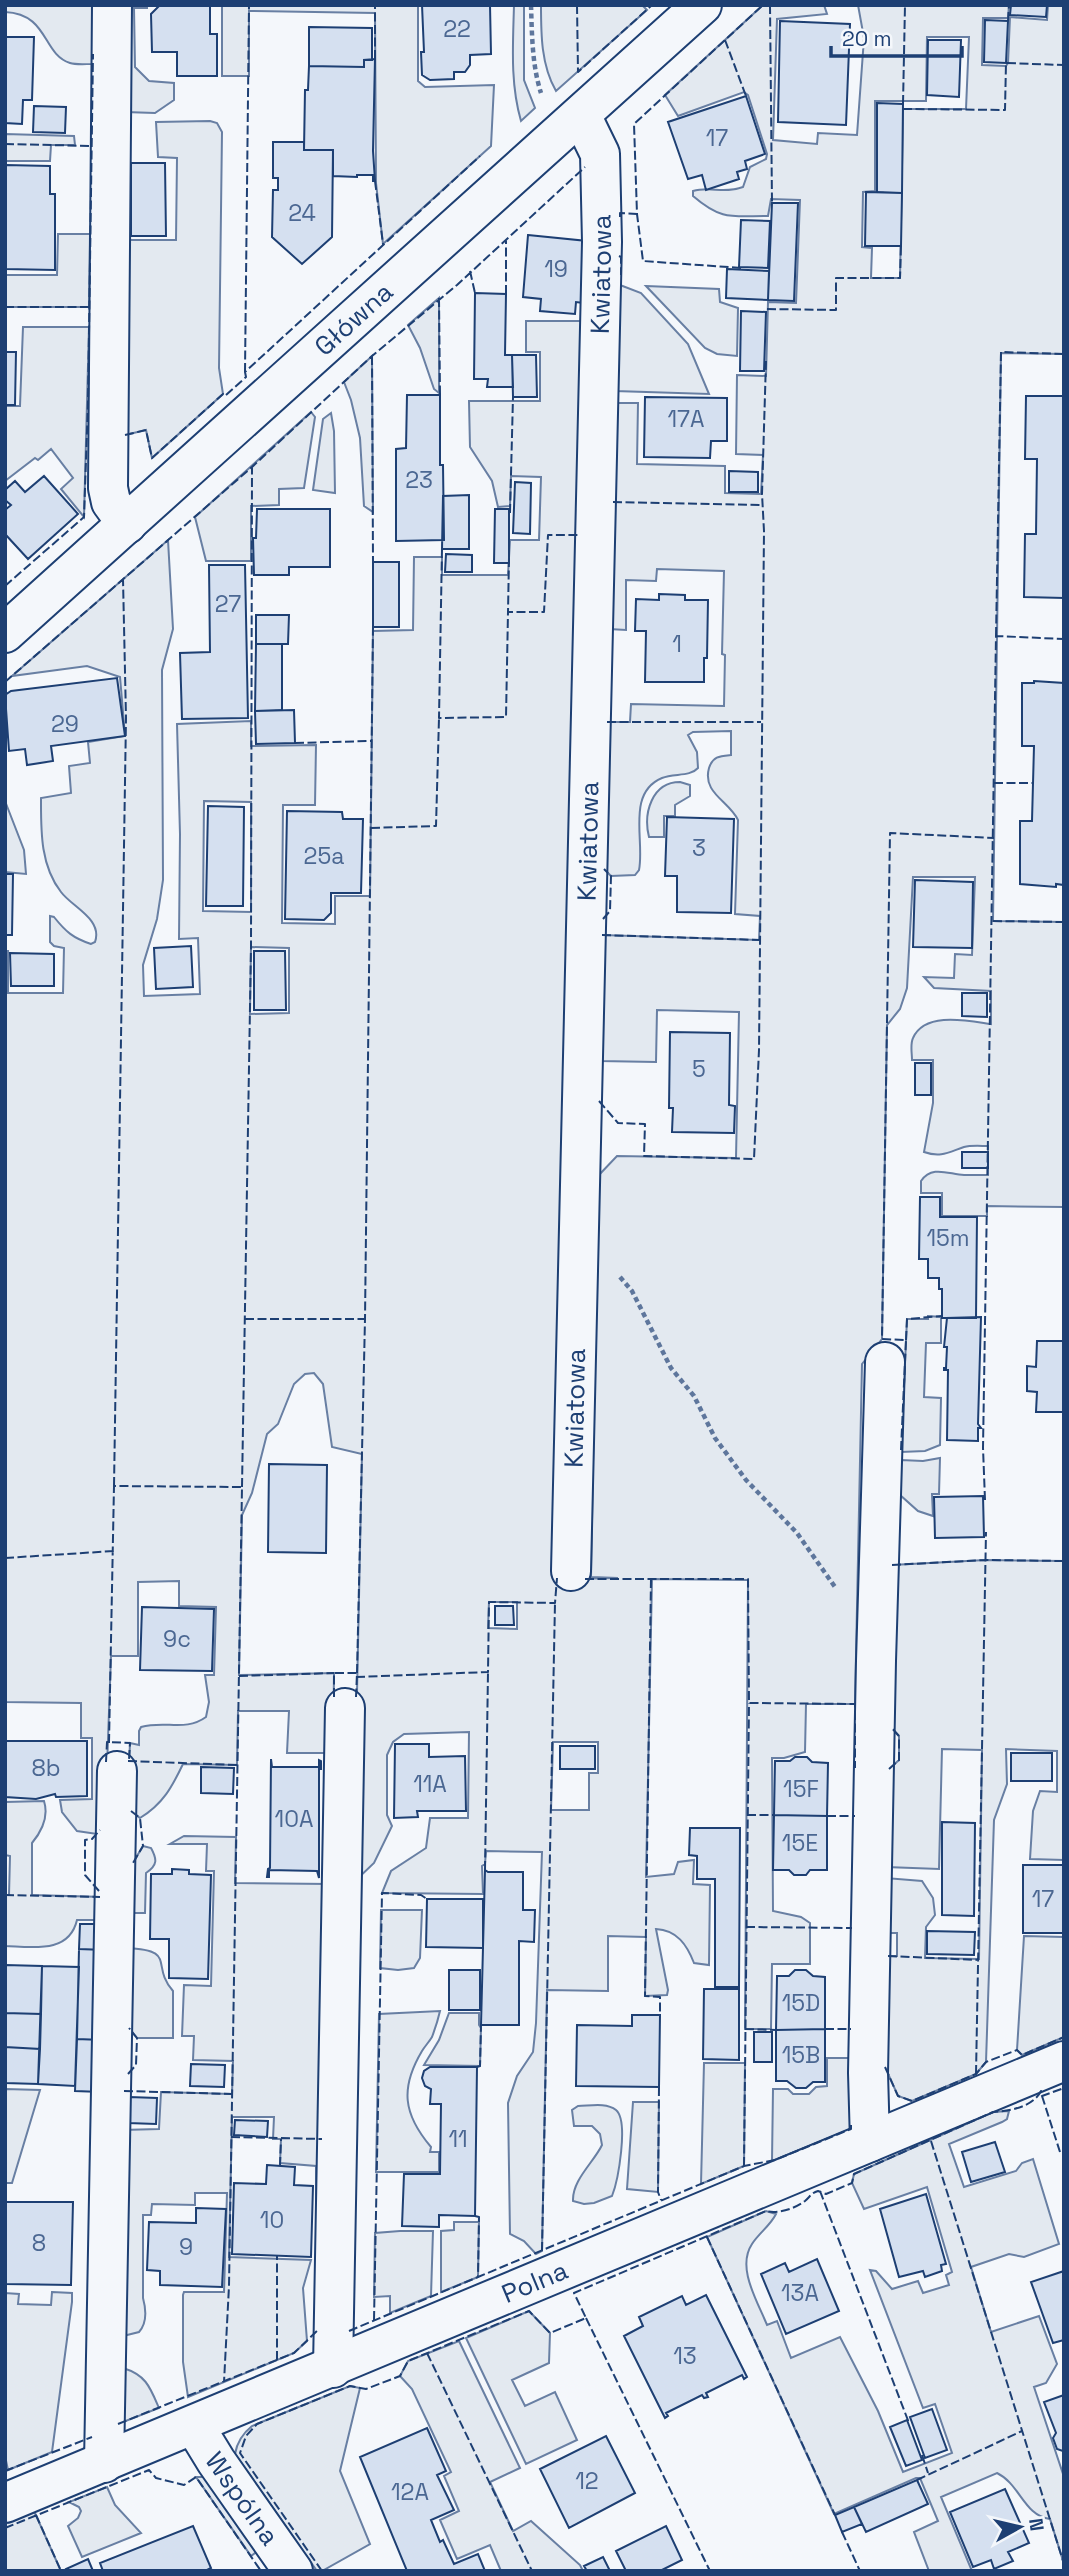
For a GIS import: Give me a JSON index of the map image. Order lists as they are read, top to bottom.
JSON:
{
  "streets": {
    "street": [
      "Kwiatowa",
      "Główna",
      "Polna",
      "Wspólna"
    ]
  },
  "crossings": [
    ["Kwiatowa", "Główna"],
    ["Polna", "Wspólna"]
  ],
  "house_numbers": [
    "22",
    "17",
    "24",
    "19",
    "17A",
    "23",
    "27",
    "1",
    "29",
    "3",
    "25a",
    "5",
    "15m",
    "9c",
    "8b",
    "11A",
    "15F",
    "10A",
    "15E",
    "17",
    "15D",
    "15B",
    "11",
    "10",
    "8",
    "9",
    "13A",
    "13",
    "12",
    "12A"
  ],
  "scale_bar": "20 m",
  "north": "right"
}
